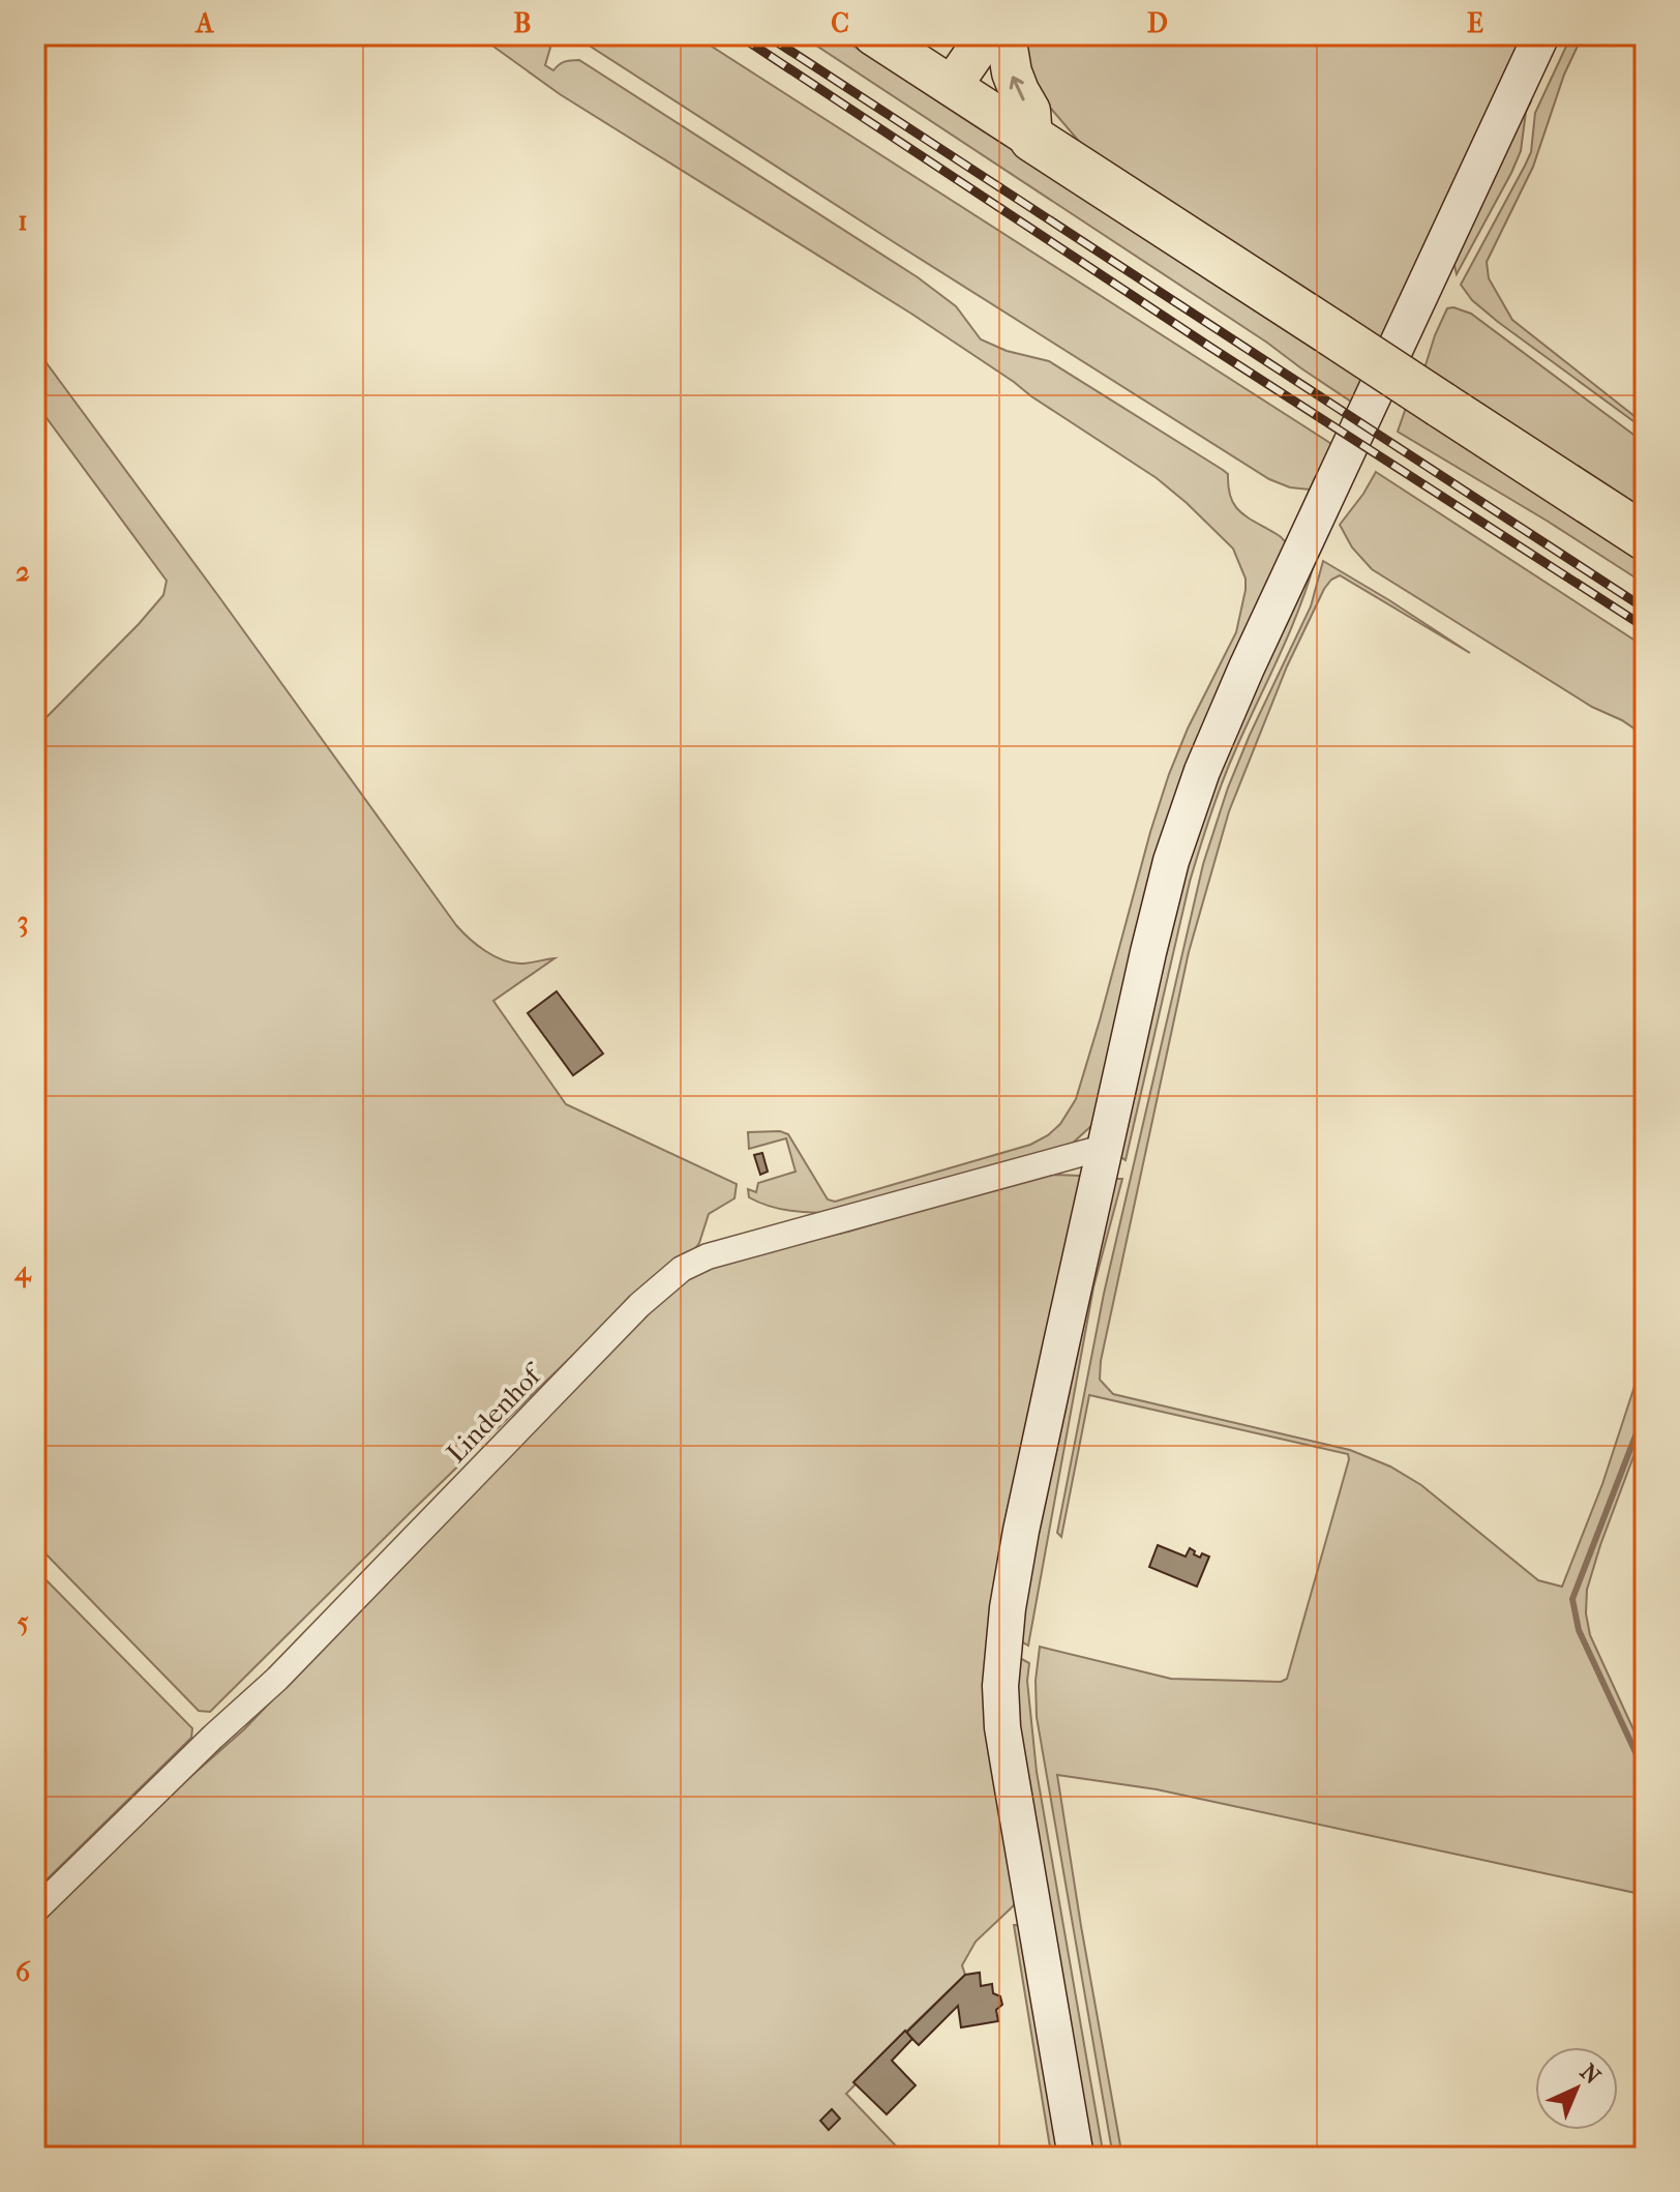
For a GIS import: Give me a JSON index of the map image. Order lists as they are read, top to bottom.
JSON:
{
  "streets": {
    "street": ["Lindenhof"]
  },
  "north": "top right",
  "grid": {
    "columns": [
      "A",
      "B",
      "C",
      "D",
      "E"
    ],
    "rows": [
      "1",
      "2",
      "3",
      "4",
      "5",
      "6"
    ]
  }
}
